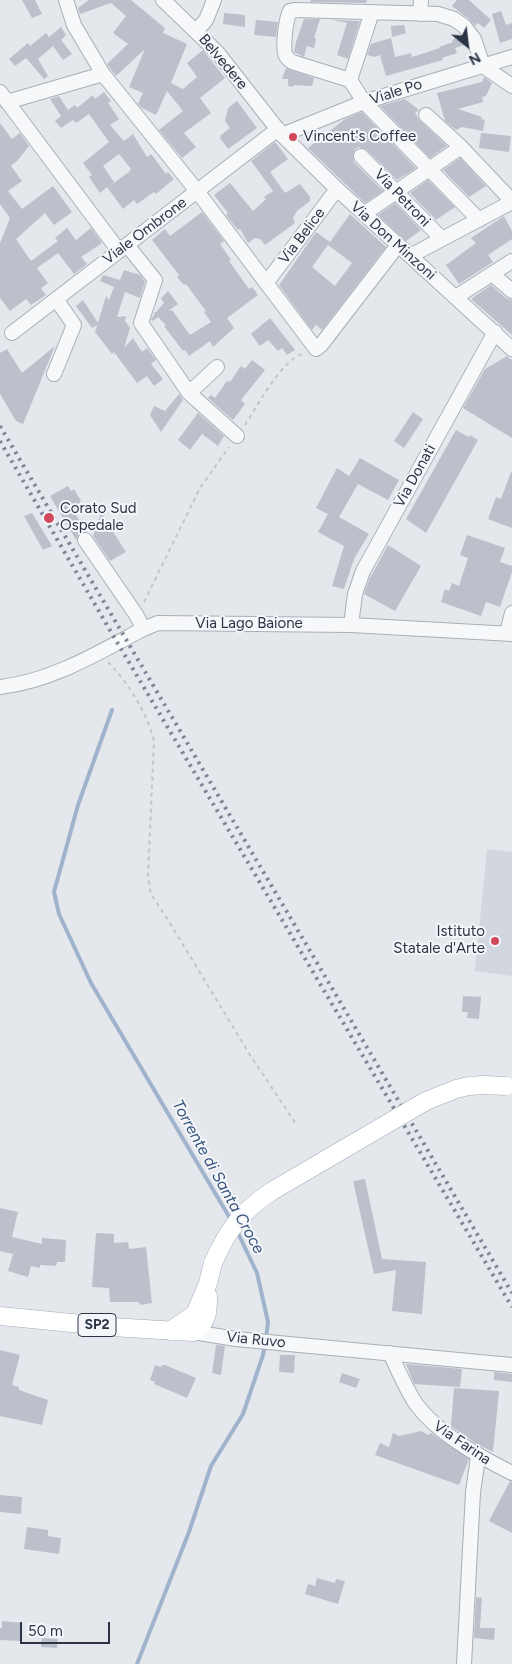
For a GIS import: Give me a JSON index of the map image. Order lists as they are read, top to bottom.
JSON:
{
  "streets": {
    "main road": ["SP2", "Via Ruvo"],
    "street": [
      "Belvedere",
      "Viale Po",
      "Via Petroni",
      "Viale Ombrone",
      "Via Belice",
      "Via Don Minzoni",
      "Via Donati",
      "Via Lago Baione",
      "Via Farina"
    ]
  },
  "crossings": [
    ["Belvedere", "Viale Po"],
    ["Belvedere", "Viale Ombrone"],
    ["Belvedere", "Via Don Minzoni"],
    ["Viale Po", "Viale Ombrone"],
    ["Viale Po", "Via Don Minzoni"],
    ["Viale Ombrone", "Via Don Minzoni"],
    ["Via Belice", "Via Don Minzoni"],
    ["Via Don Minzoni", "Via Donati"],
    ["Via Donati", "Via Lago Baione"],
    ["Via Ruvo", "Via Farina"]
  ],
  "water": ["Torrente di Santa Croce"],
  "places": ["Vincent's Coffee", "Corato Sud Ospedale", "Istituto Statale d'Arte"],
  "scale_bar": "50 m",
  "north": "bottom right"
}
